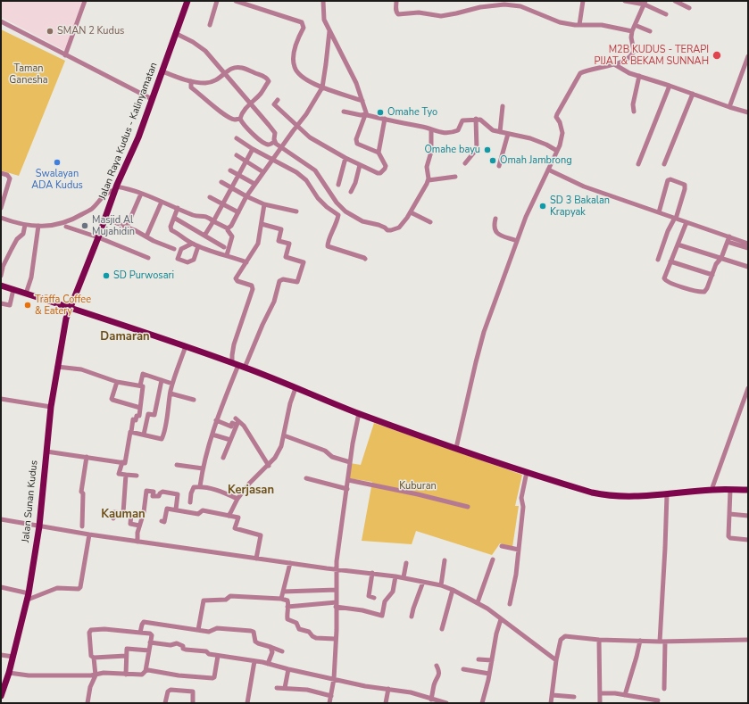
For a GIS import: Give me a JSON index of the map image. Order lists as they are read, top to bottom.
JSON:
{
  "streets": {
    "main road": ["Jalan Raya Kudus - Kalinyamatan", "Jalan Sunan Kudus"]
  },
  "crossings": [
    ["Jalan Raya Kudus - Kalinyamatan", "Jalan Sunan Kudus"]
  ],
  "districts": ["Damaran", "Kerjasan", "Kauman"],
  "parks": ["Taman Ganesha", "Kuburan"],
  "places": [
    "SMAN 2 Kudus",
    "M2B KUDUS - TERAPI PIJAT & BEKAM SUNNAH",
    "Omahe Tyo",
    "Omahe bayu",
    "Omah Jambrong",
    "Swalayan ADA Kudus",
    "SD 3 Bakalan Krapyak",
    "Masjid Al Mujahidin",
    "SD Purwosari",
    "Träffa Coffee & Eatery"
  ]
}
